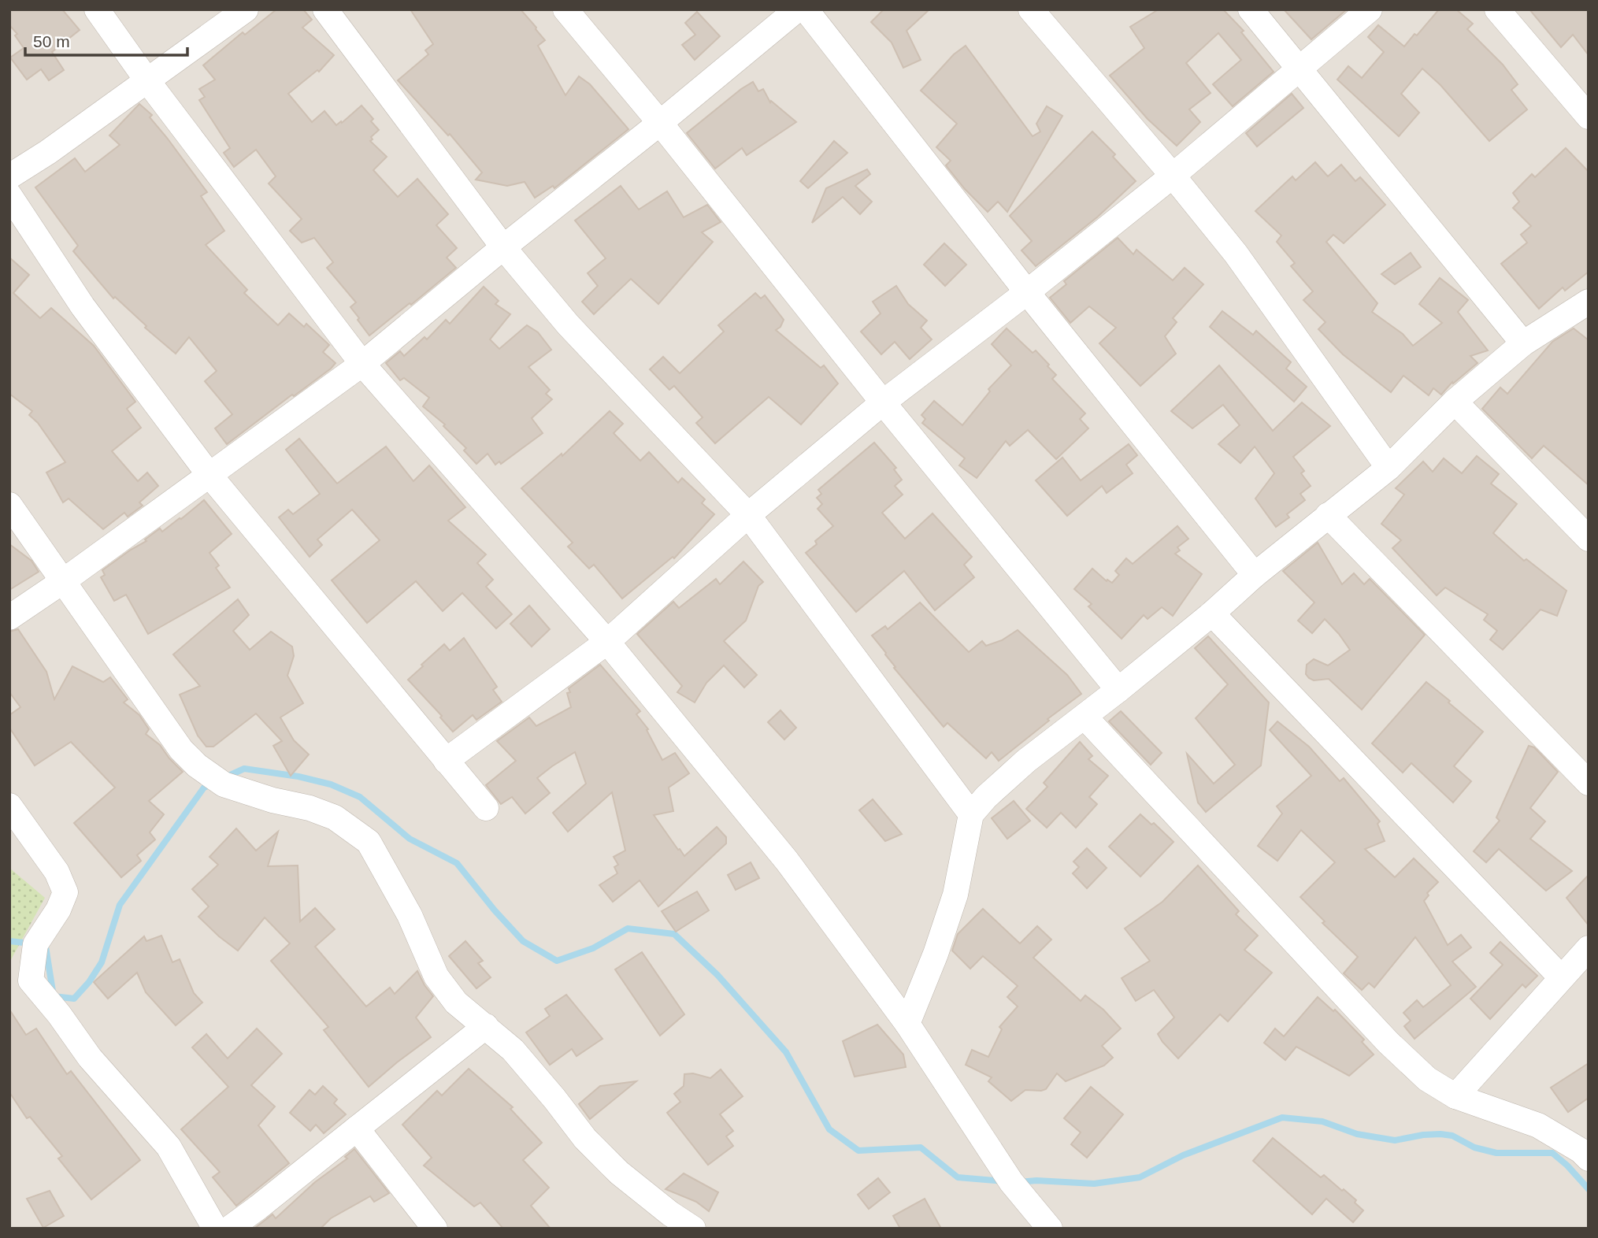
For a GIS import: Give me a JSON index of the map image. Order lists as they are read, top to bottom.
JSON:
{
  "scale_bar": "50 m"
}
